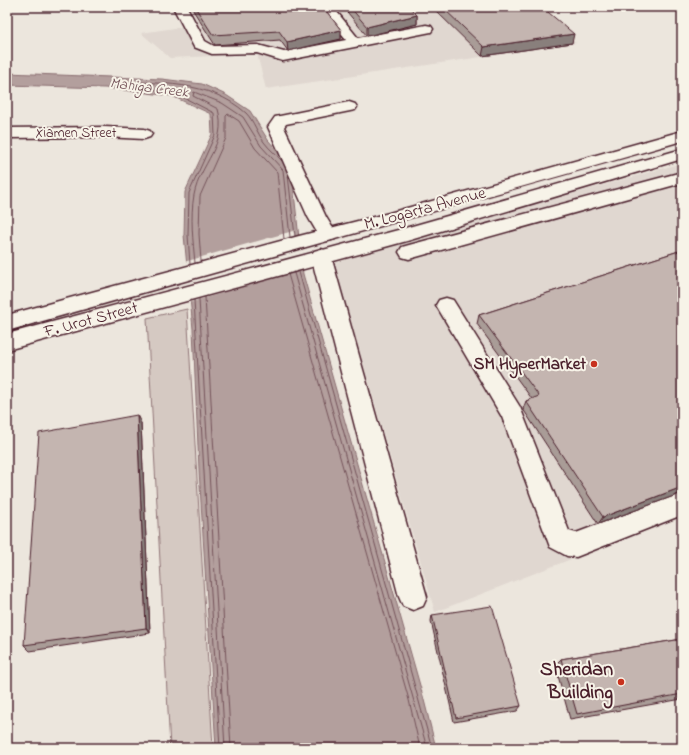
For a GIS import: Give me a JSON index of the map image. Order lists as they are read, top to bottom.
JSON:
{
  "streets": {
    "main road": ["Xiamen Street", "M. Logarta Avenue", "F. Urot Street"]
  },
  "crossings": [
    ["M. Logarta Avenue", "F. Urot Street"]
  ],
  "water": ["Mahiga Creek"],
  "places": ["SM HyperMarket", "Sheridan Building"]
}
